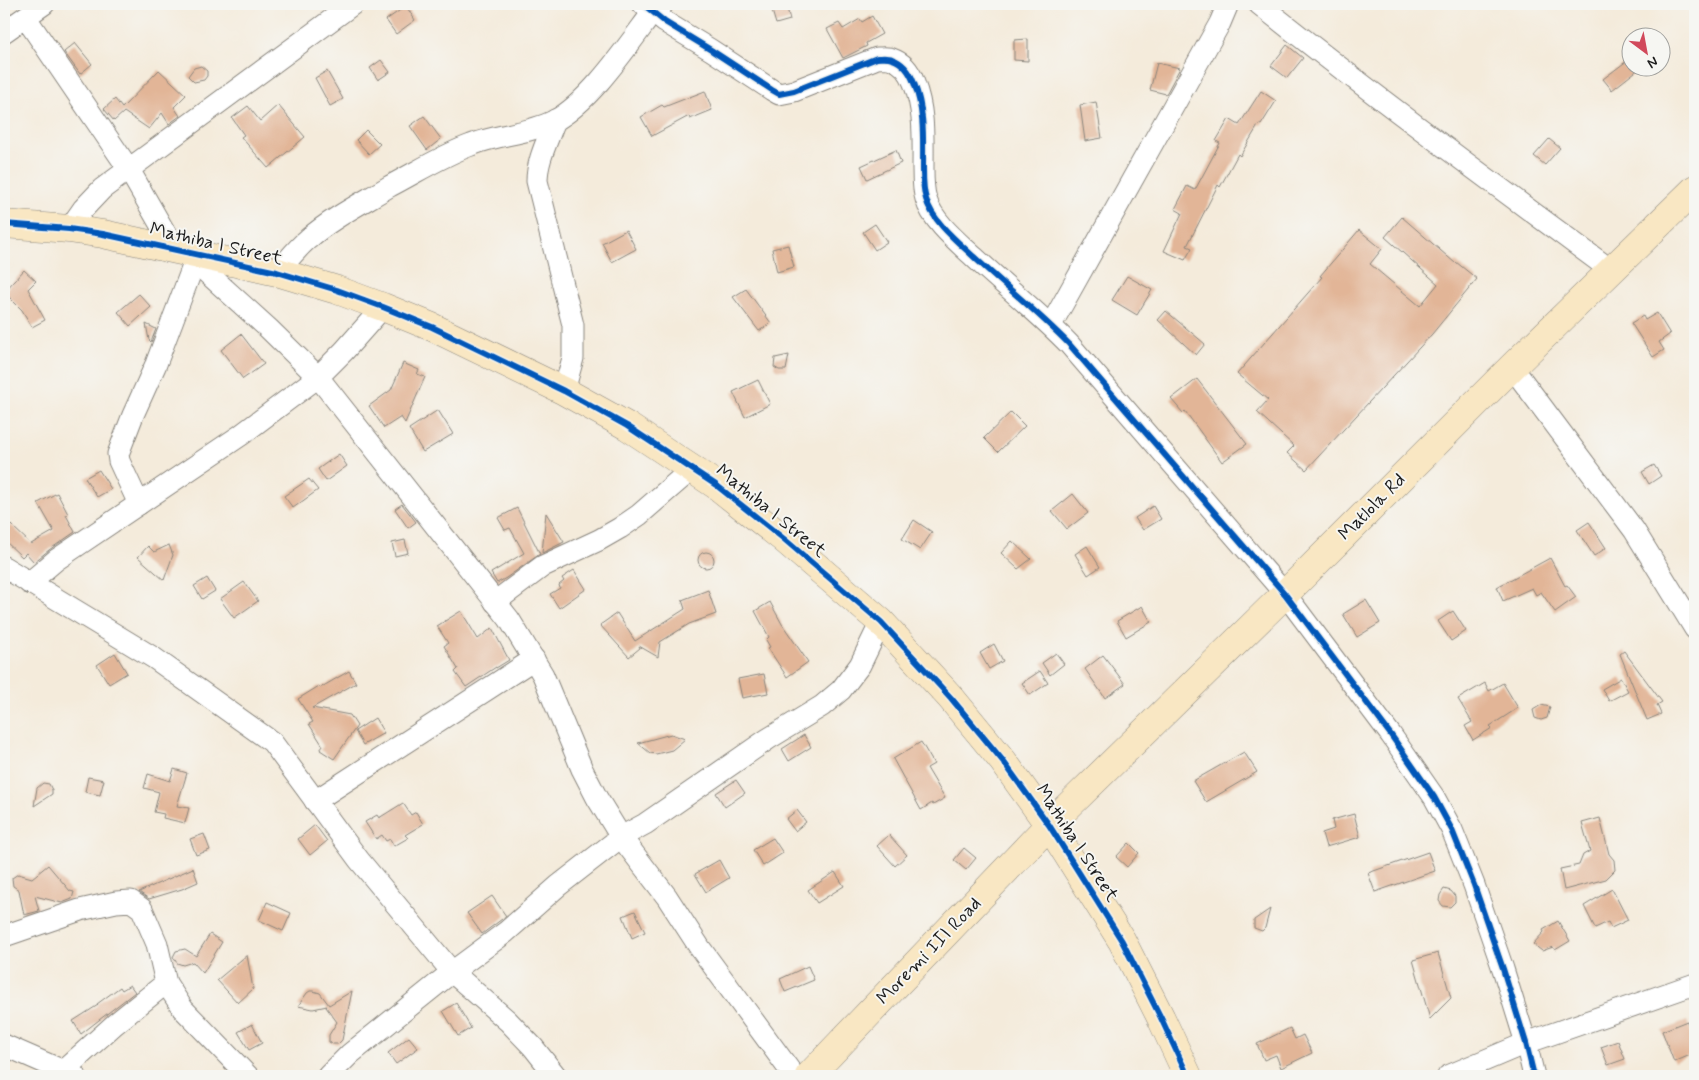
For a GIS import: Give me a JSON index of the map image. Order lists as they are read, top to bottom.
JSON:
{
  "streets": {
    "street": ["Mathiba I Street", "Matlola Rd", "Moremi III Road"]
  },
  "crossings": [
    ["Mathiba I Street", "Matlola Rd"],
    ["Mathiba I Street", "Moremi III Road"],
    ["Matlola Rd", "Moremi III Road"]
  ],
  "north": "bottom right"
}
